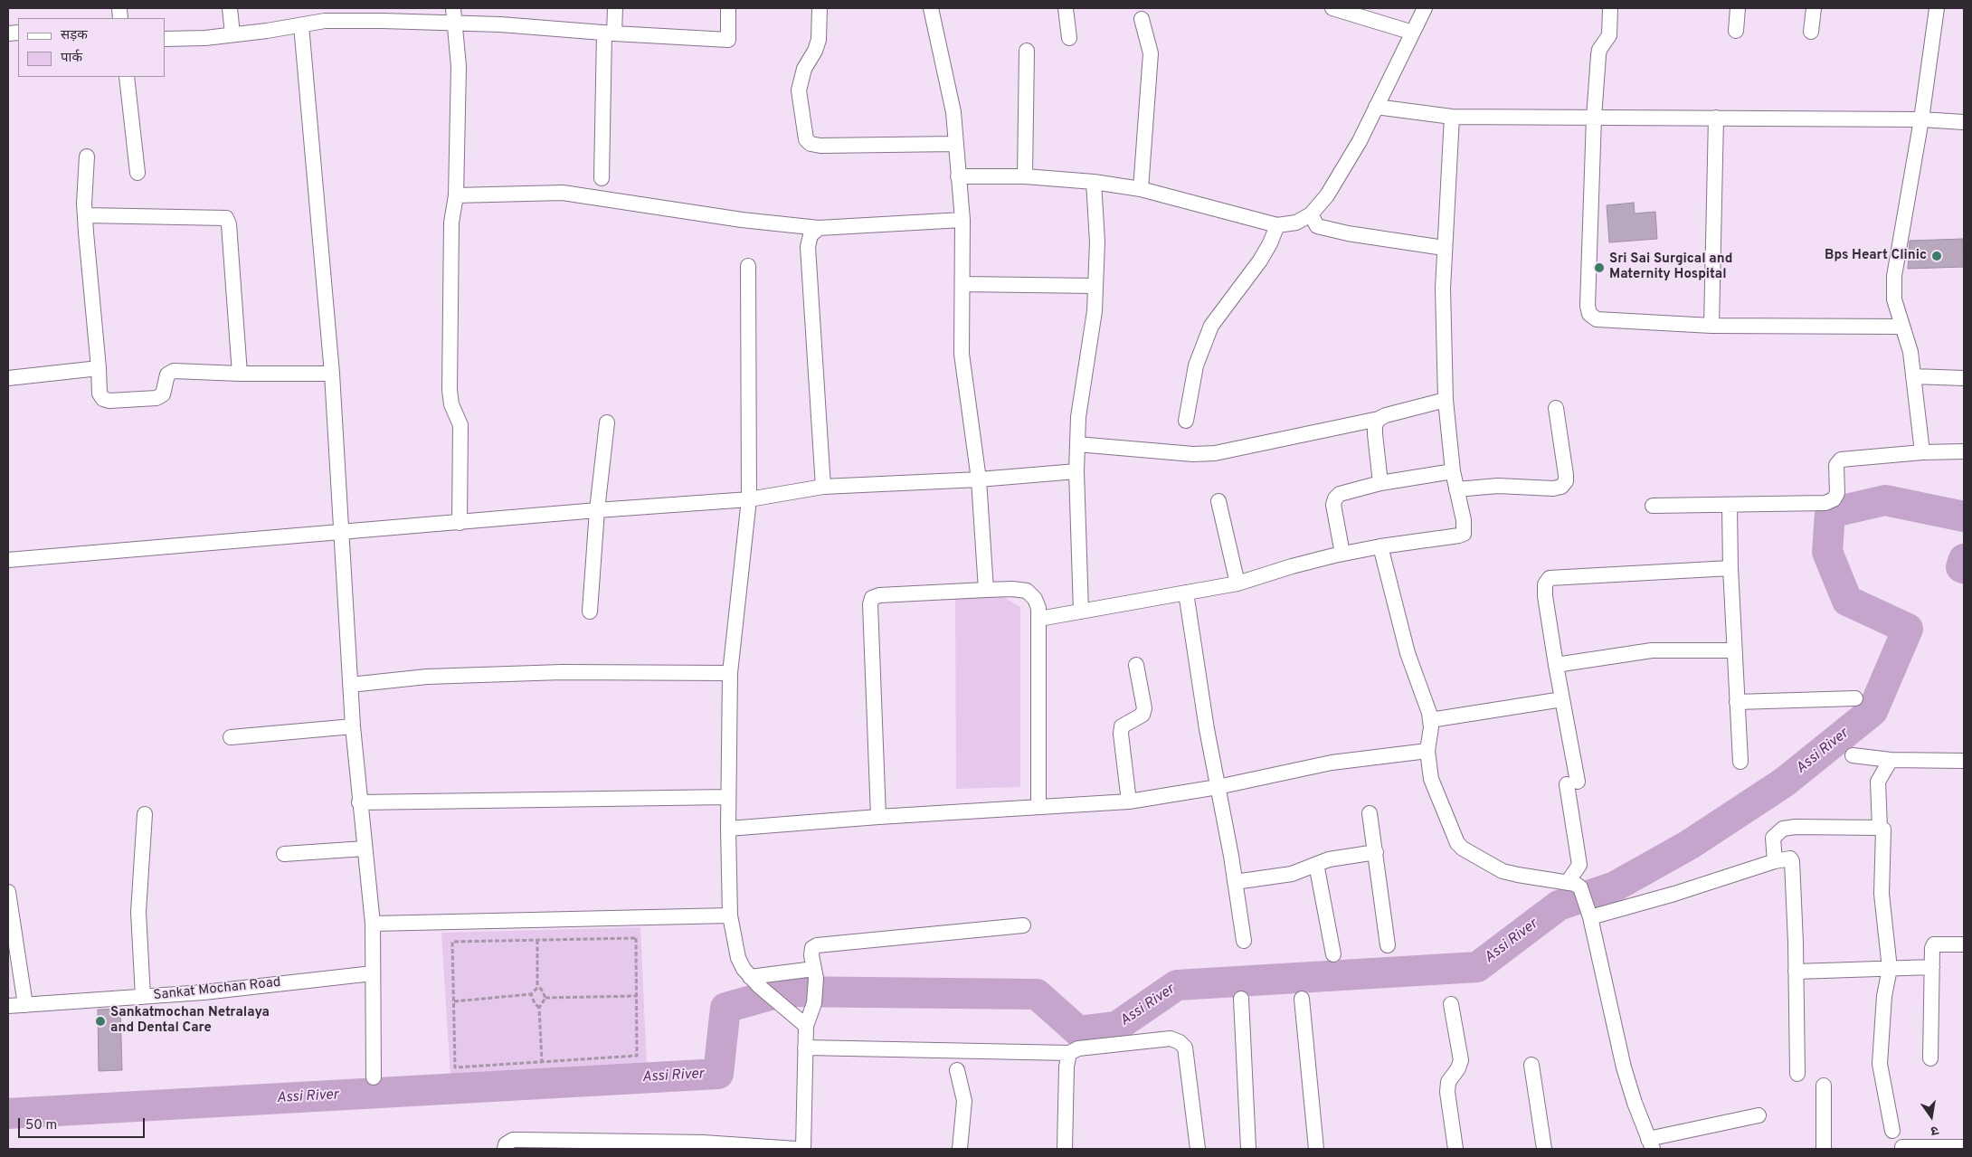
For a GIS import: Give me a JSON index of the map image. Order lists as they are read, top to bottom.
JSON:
{
  "streets": {
    "street": ["Sankat Mochan Road"]
  },
  "water": ["Assi River"],
  "places": ["Bps Heart Clinic", "Sri Sai Surgical and Maternity Hospital", "Sankatmochan Netralaya and Dental Care"],
  "legend": ["सड़क", "पार्क"],
  "scale_bar": "50 m",
  "north": "bottom"
}
